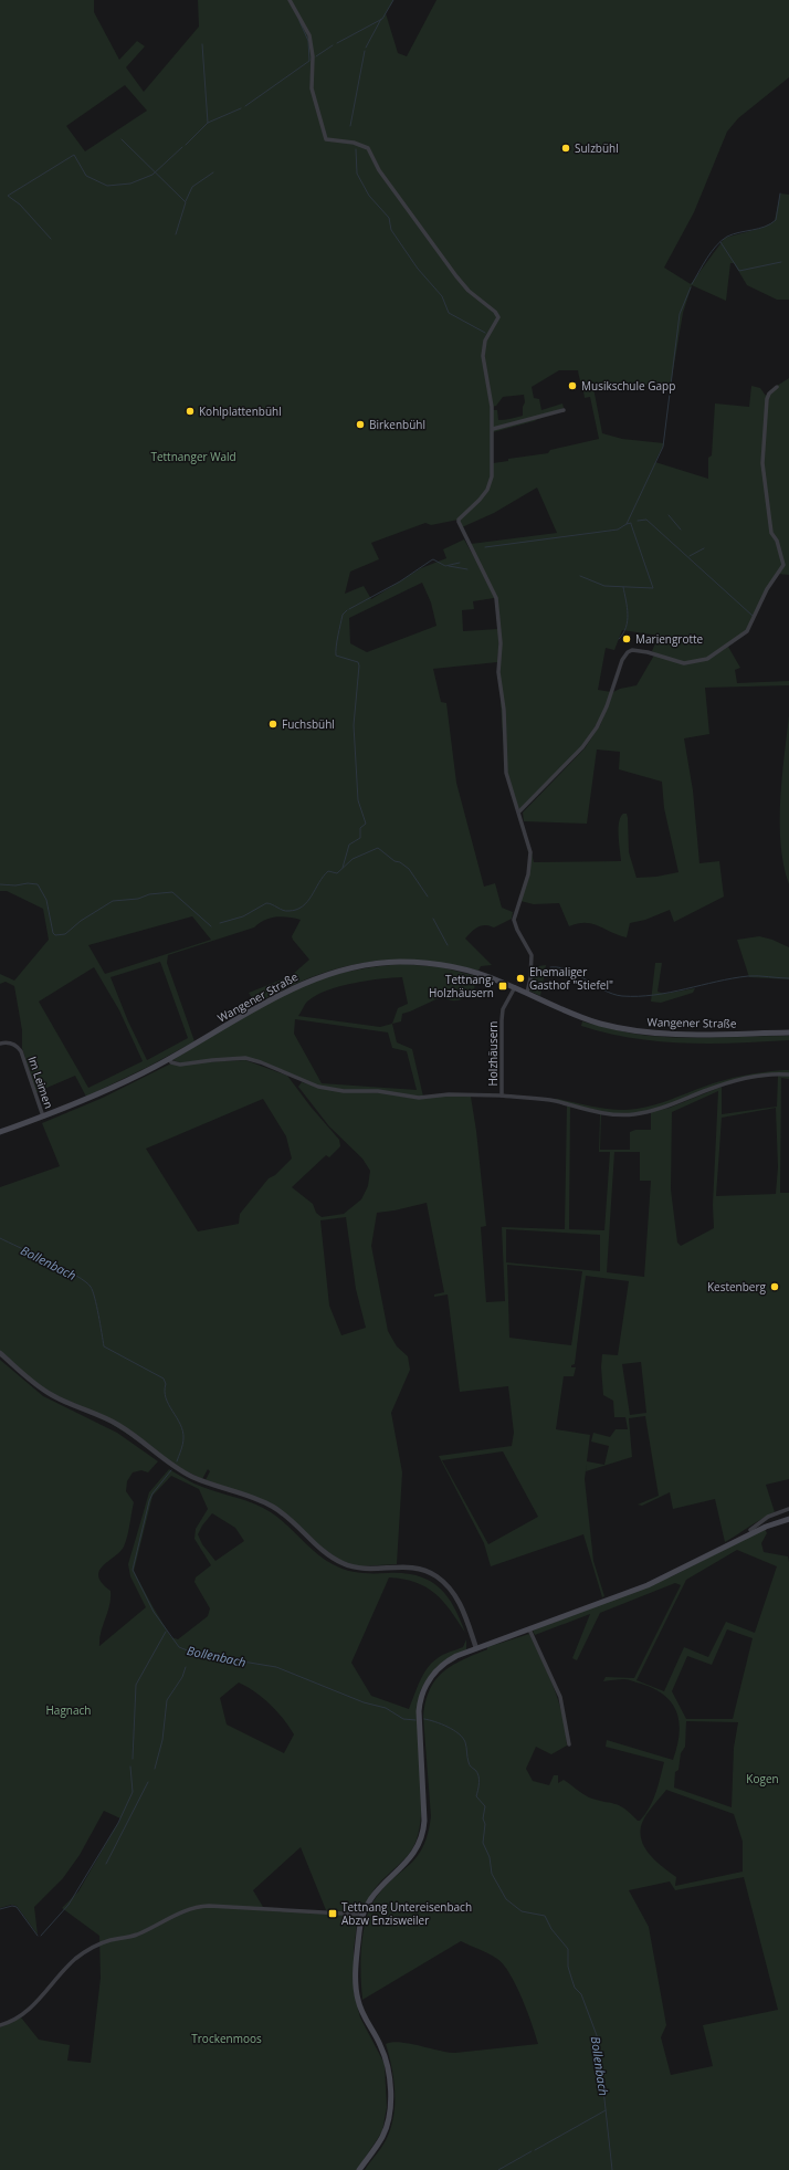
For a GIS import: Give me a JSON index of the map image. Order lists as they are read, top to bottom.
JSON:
{
  "streets": {
    "main road": ["Wangener Straße"],
    "street": ["Holzhäusern", "Im Leimen"]
  },
  "crossings": [
    ["Wangener Straße", "Holzhäusern"],
    ["Wangener Straße", "Im Leimen"]
  ],
  "water": ["Bollenbach"],
  "parks": [
    "Tettnanger Wald",
    "Hagnach",
    "Kogen",
    "Trockenmoos"
  ],
  "places": {
    "other": [
      "Sulzbühl",
      "Musikschule Gapp",
      "Kohlplattenbühl",
      "Birkenbühl",
      "Mariengrotte",
      "Fuchsbühl",
      "Ehemaliger Gasthof \"Stiefel\"",
      "Kestenberg"
    ],
    "transit": ["Tettnang, Holzhäusern", "Tettnang Untereisenbach Abzw Enzisweiler"]
  }
}
